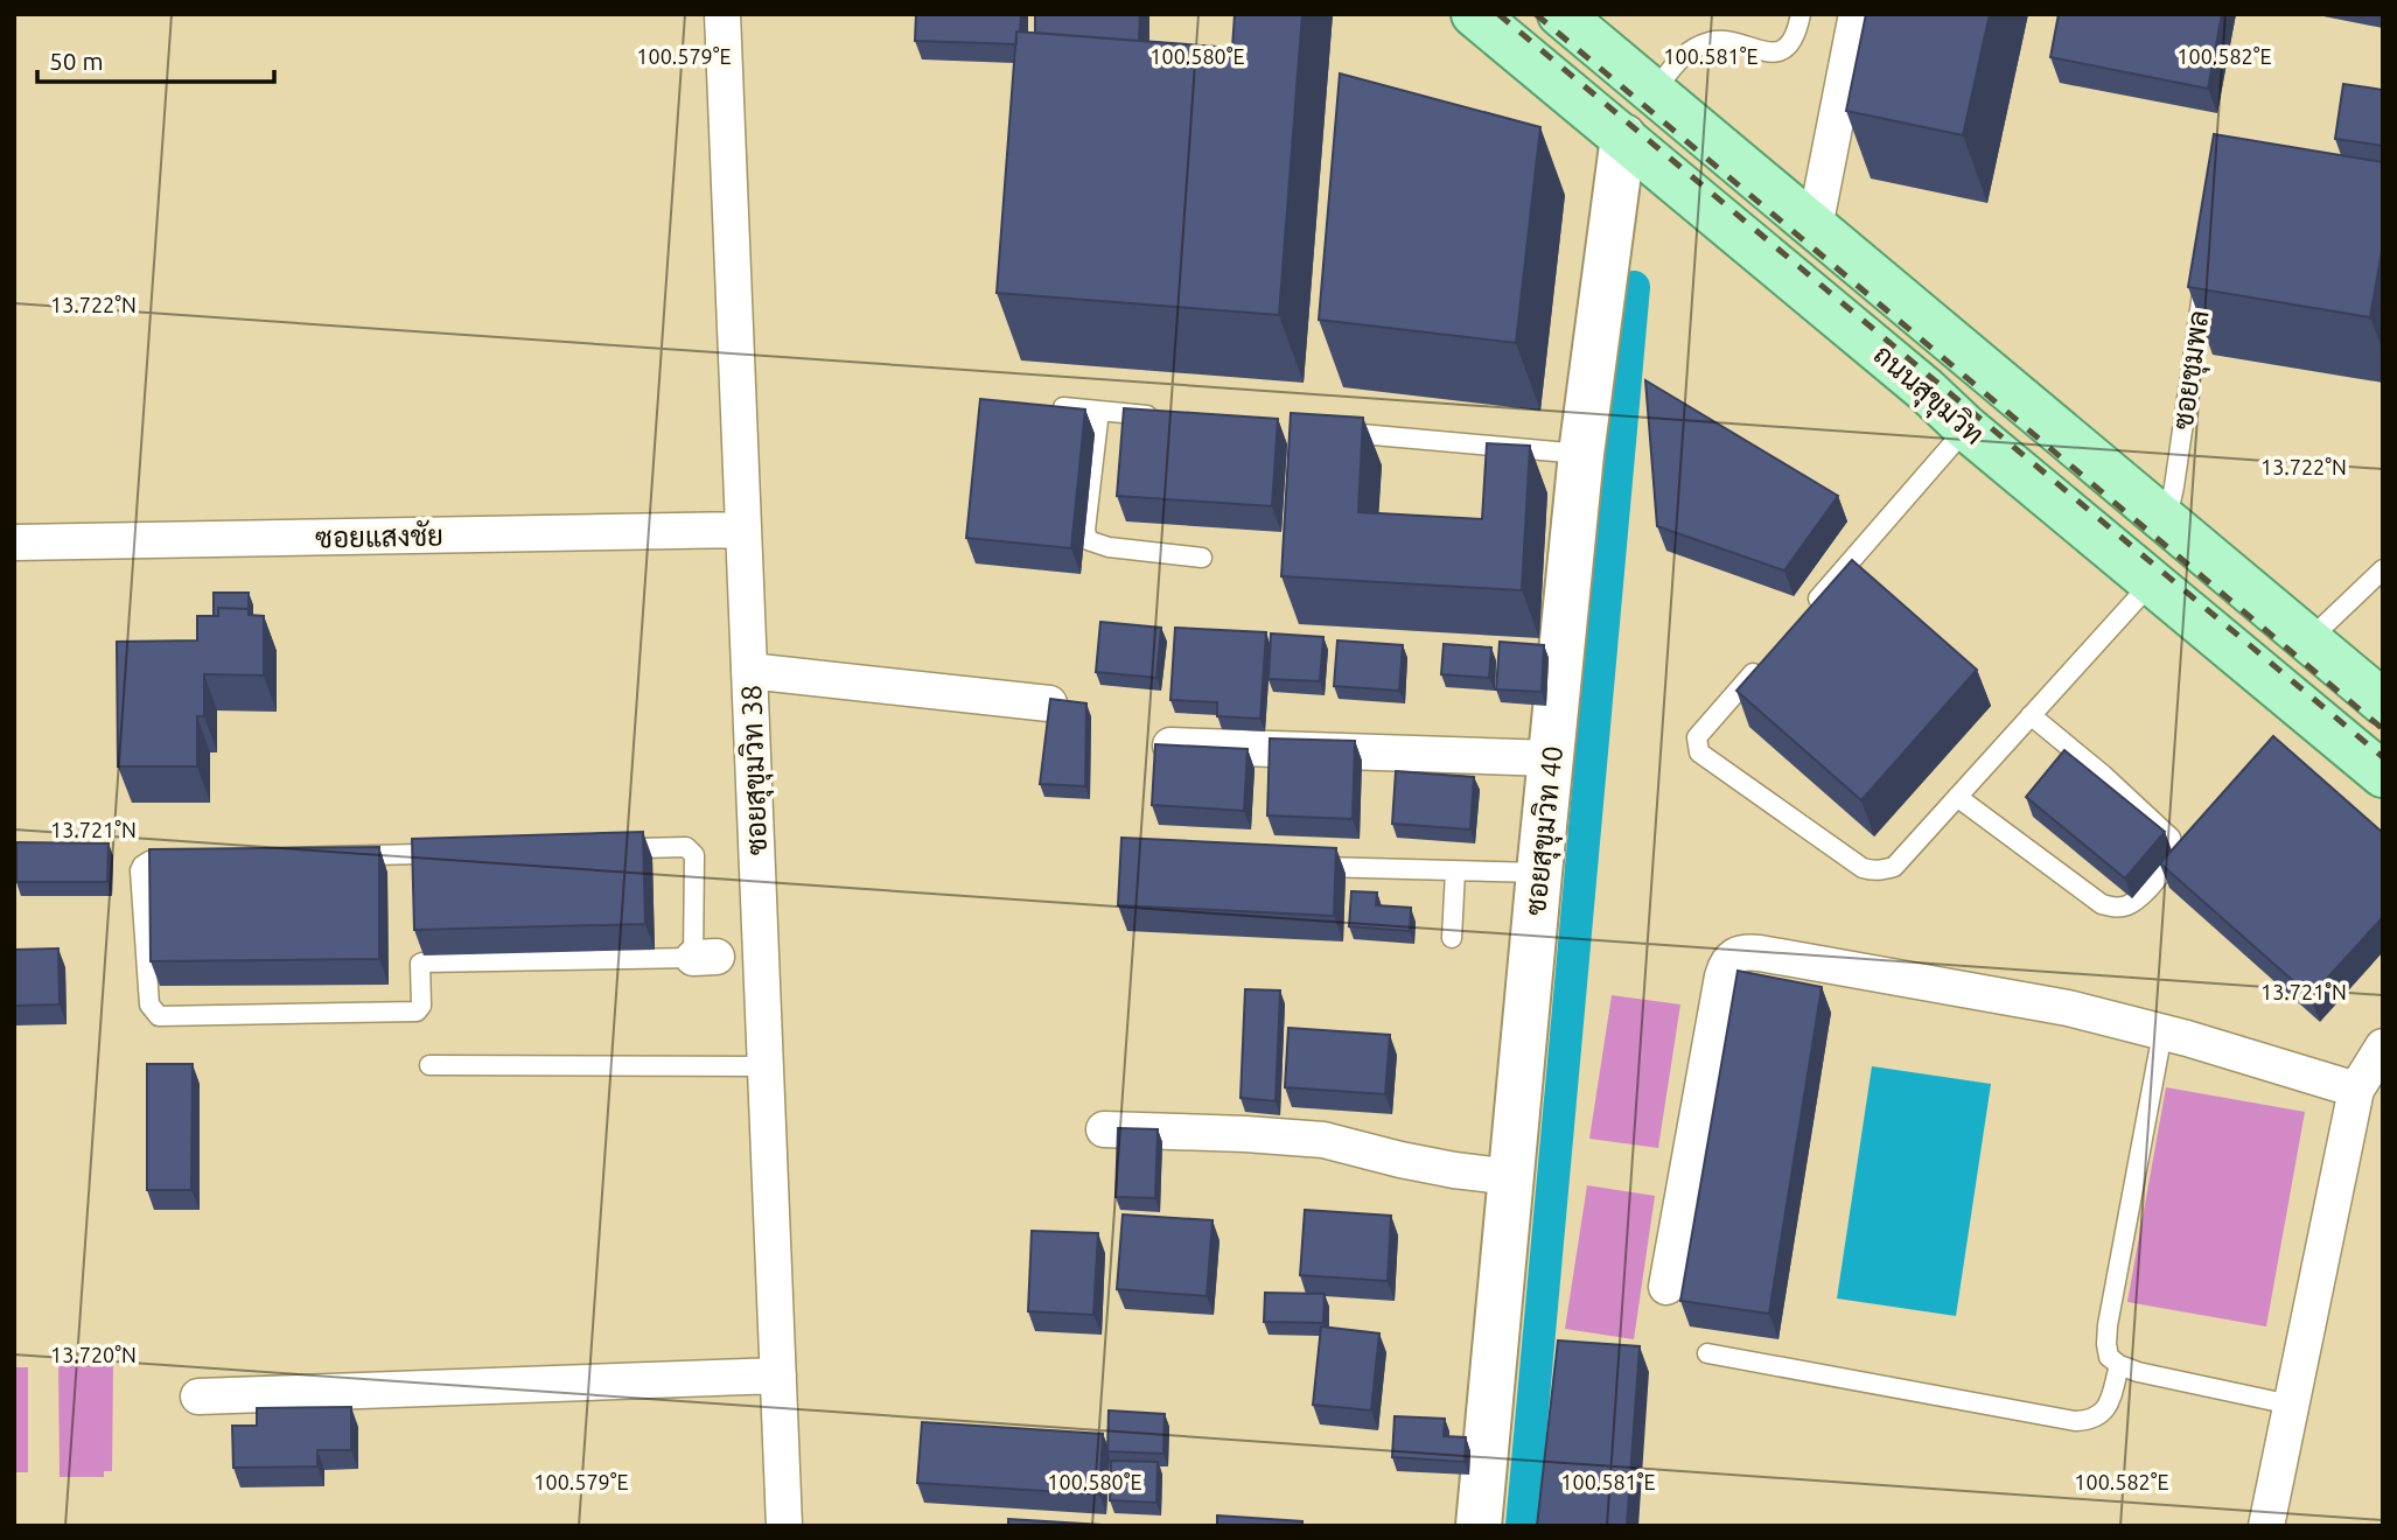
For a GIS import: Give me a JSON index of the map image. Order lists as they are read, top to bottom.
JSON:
{
  "streets": {
    "main road": ["ถนนสุขุมวิท"],
    "street": ["ซอยแสงชัย", "ซอยสุขุมวิท 38", "ซอยสุขุมวิท 40"],
    "lane": ["ซอยชุมพล"]
  },
  "crossings": [
    ["ซอยชุมพล", "ถนนสุขุมวิท"],
    ["ถนนสุขุมวิท", "ซอยสุขุมวิท 40"],
    ["ซอยแสงชัย", "ซอยสุขุมวิท 38"]
  ],
  "scale_bar": "50 m",
  "coordinates": [
    "100.579°E",
    "100.580°E",
    "100.581°E",
    "100.582°E",
    "13.722°N",
    "13.721°N",
    "13.720°N"
  ]
}
